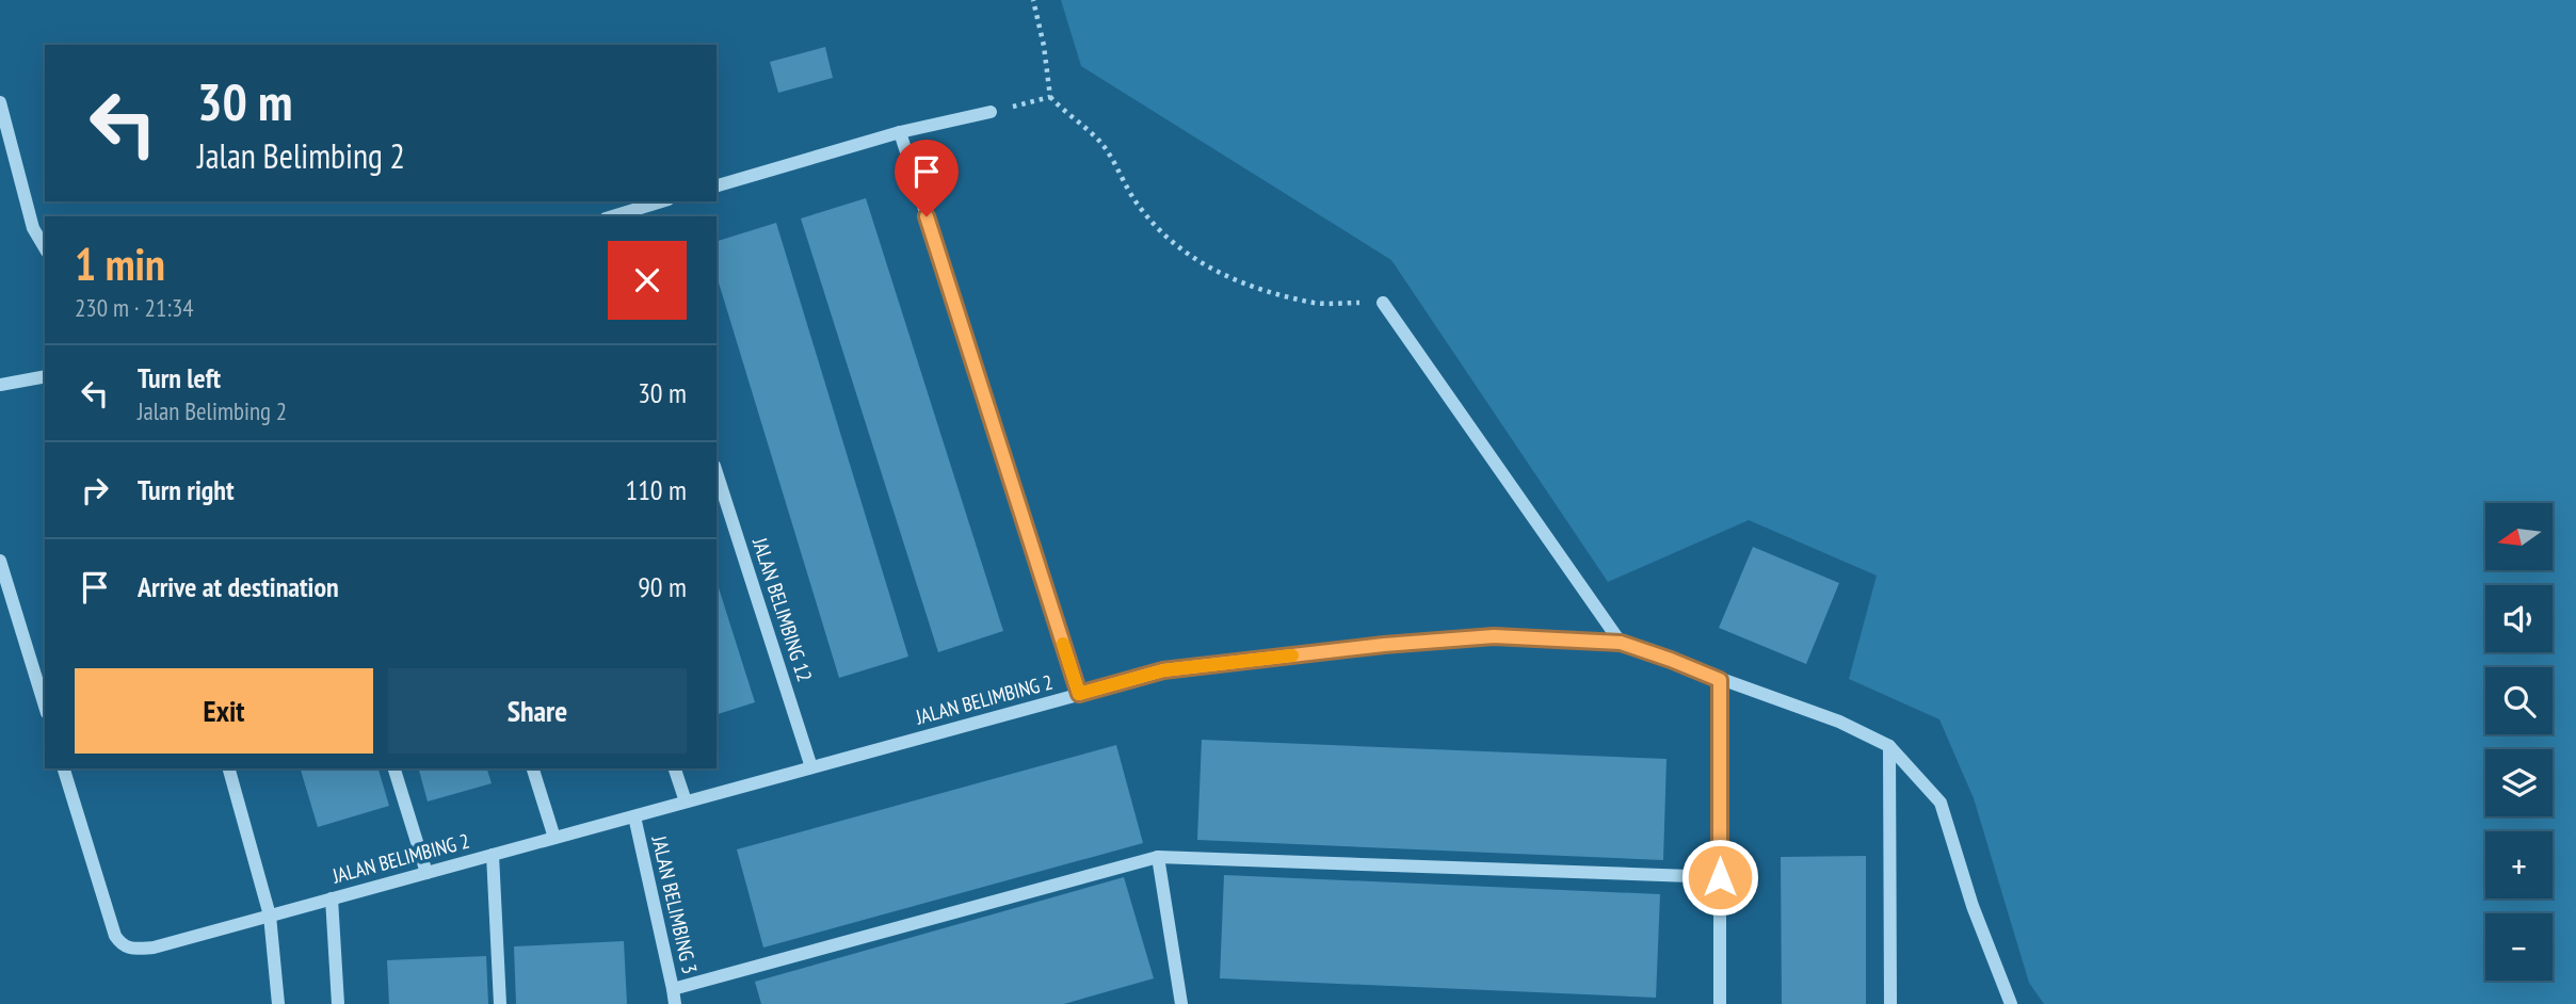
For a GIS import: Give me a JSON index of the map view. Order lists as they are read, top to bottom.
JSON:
{
  "streets": {
    "street": ["JALAN BELIMBING 12", "JALAN BELIMBING 2", "JALAN BELIMBING 3"]
  },
  "crossings": [
    ["JALAN BELIMBING 12", "JALAN BELIMBING 2"],
    ["JALAN BELIMBING 2", "JALAN BELIMBING 3"]
  ],
  "north": "left",
  "page": {
    "turn": ["30 m", "Jalan Belimbing 2"],
    "heading": ["1 min", "230 m · 21:34"],
    "list": [
      {
        "name": "Turn left",
        "note": "Jalan Belimbing 2",
        "value": "30 m"
      },
      {
        "name": "Turn right",
        "value": "110 m"
      },
      {
        "name": "Arrive at destination",
        "value": "90 m"
      }
    ],
    "map_buttons": ["+", "−"],
    "buttons": ["Exit", "Share"]
  }
}
